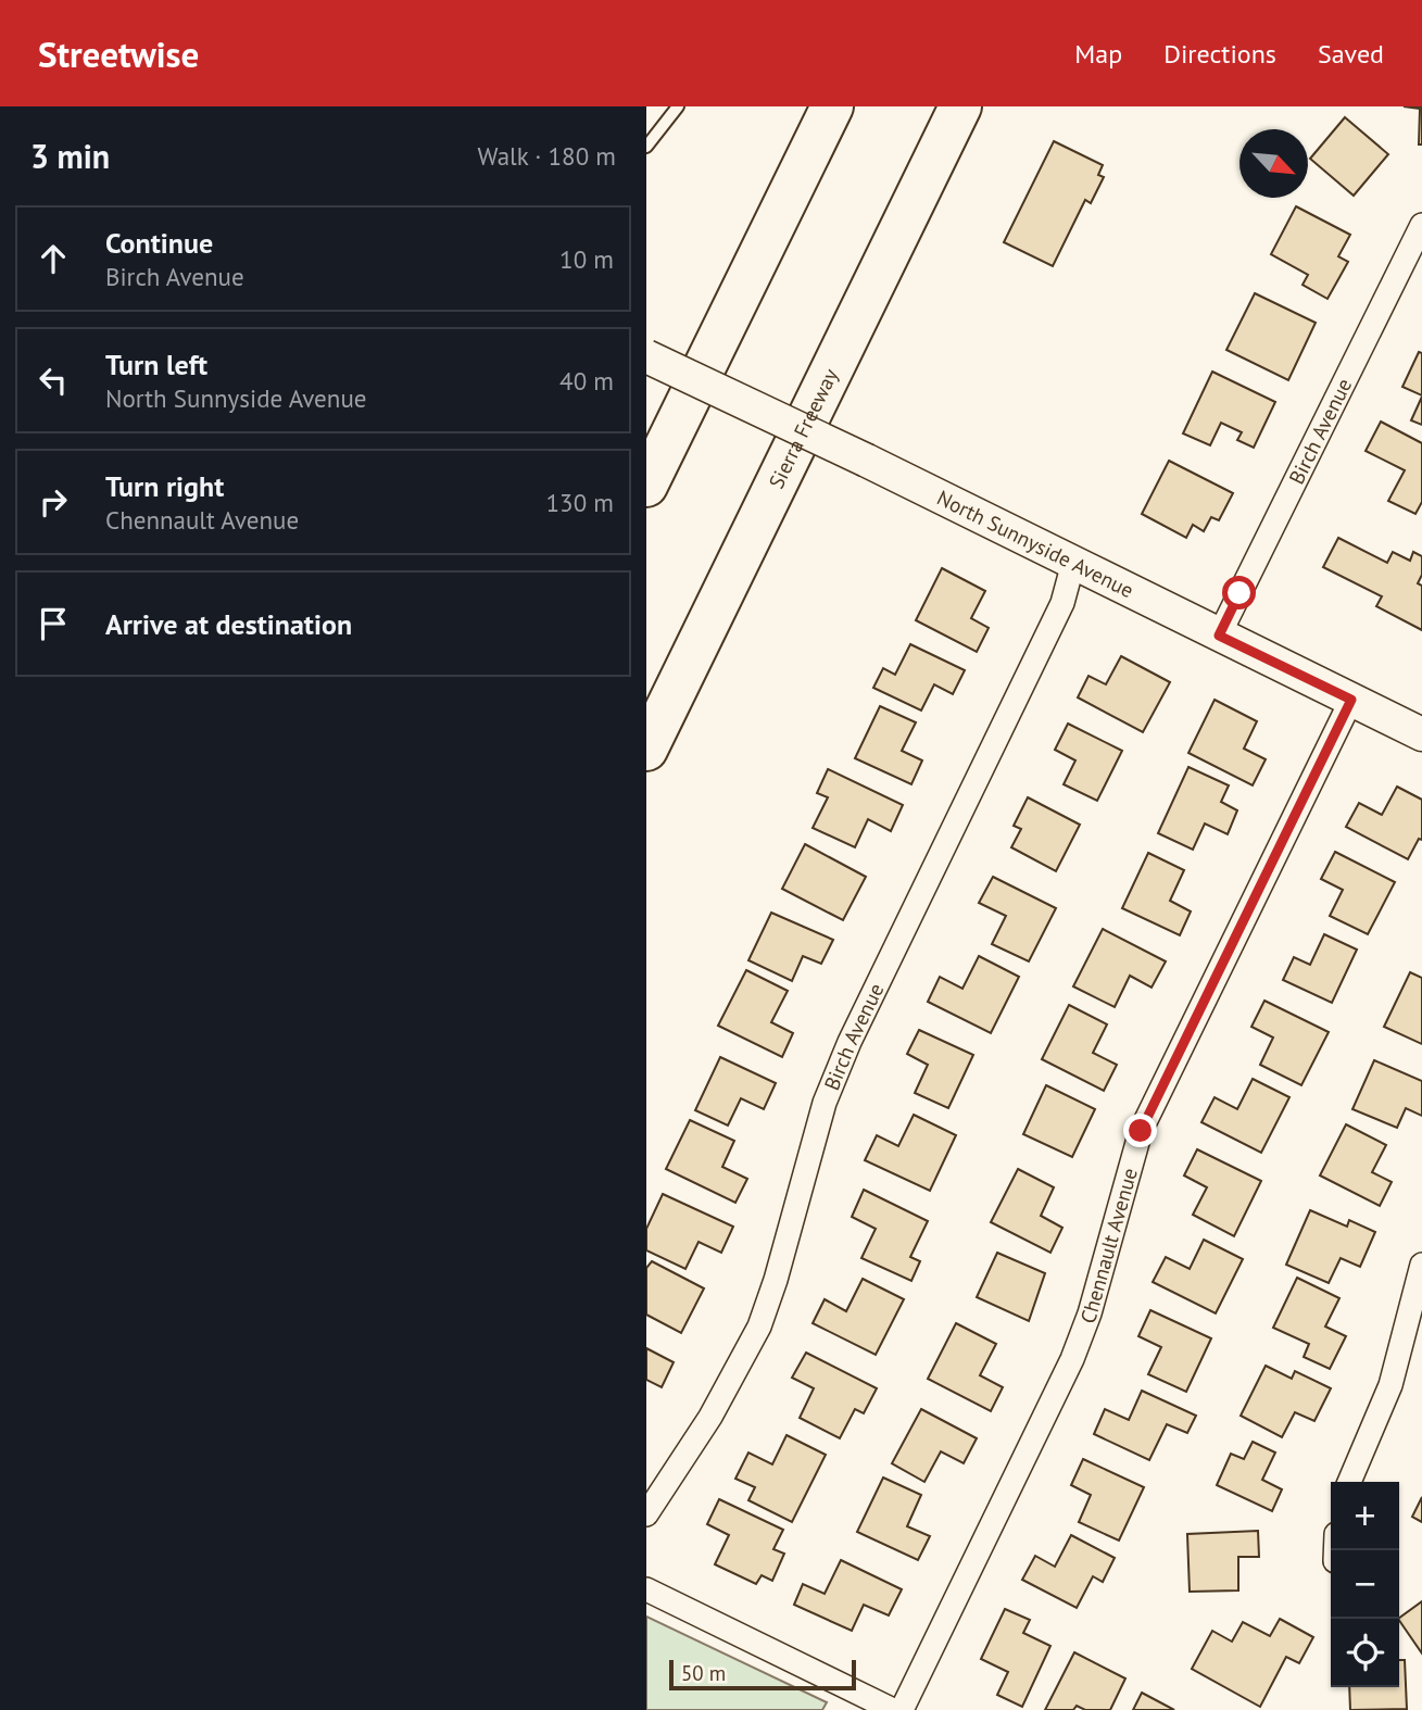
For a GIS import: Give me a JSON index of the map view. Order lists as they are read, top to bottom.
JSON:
{
  "streets": {
    "highway": ["Sierra Freeway"],
    "main road": ["North Sunnyside Avenue"],
    "street": ["Birch Avenue", "Chennault Avenue"]
  },
  "crossings": [
    ["Birch Avenue", "North Sunnyside Avenue"],
    ["North Sunnyside Avenue", "Chennault Avenue"]
  ],
  "scale_bar": "50 m",
  "north": "bottom right",
  "page": {
    "header": "Streetwise",
    "nav": ["Map", "Directions", "Saved"],
    "heading": ["3 min", "Walk · 180 m"],
    "list": [
      ["Continue", "Birch Avenue", "10 m"],
      ["Turn left", "North Sunnyside Avenue", "40 m"],
      ["Turn right", "Chennault Avenue", "130 m"],
      "Arrive at destination"
    ],
    "map_buttons": ["+", "−"],
    "scale": "50 m"
  }
}
